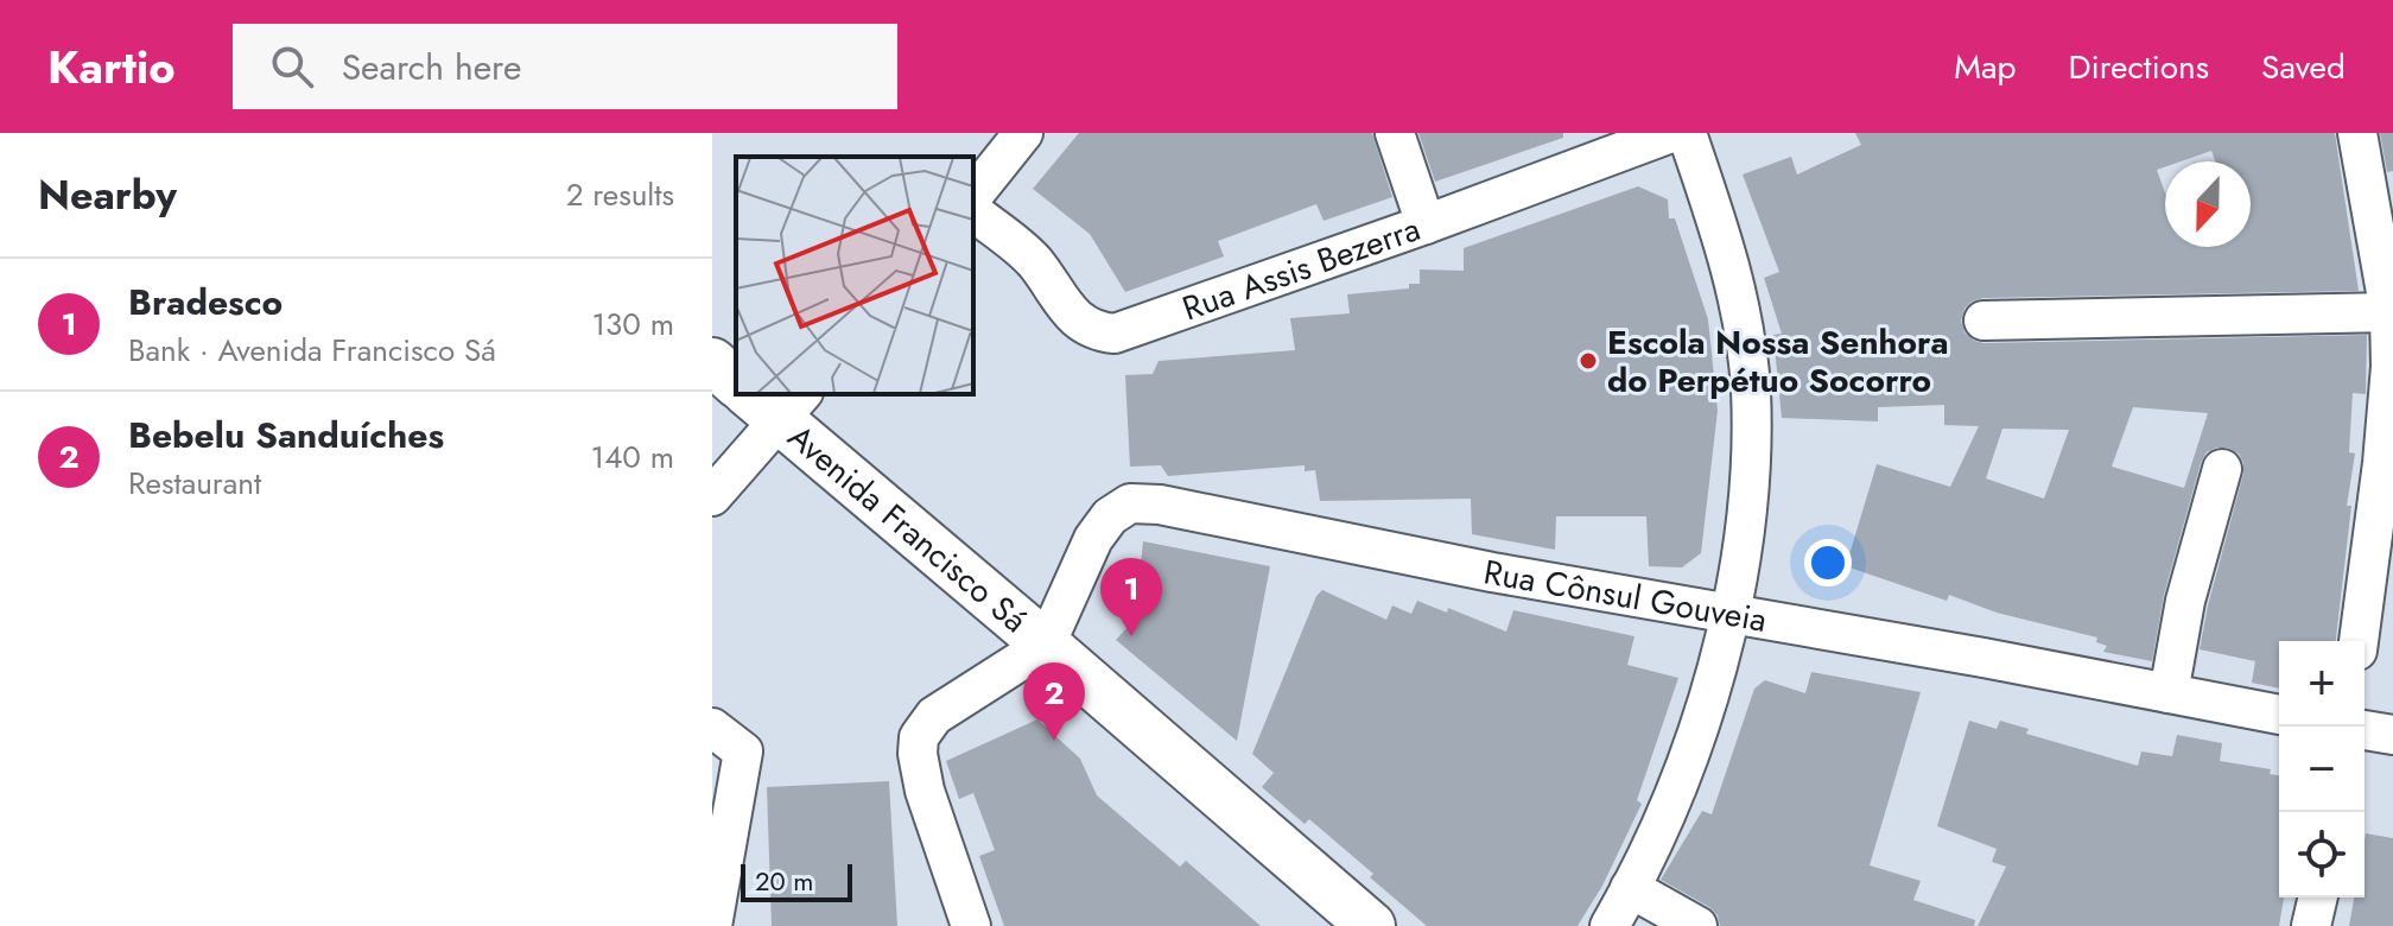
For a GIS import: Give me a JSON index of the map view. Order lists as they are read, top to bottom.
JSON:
{
  "streets": {
    "main road": ["Avenida Francisco Sá"],
    "street": ["Rua Assis Bezerra", "Rua Cônsul Gouveia"]
  },
  "crossings": [
    ["Avenida Francisco Sá", "Rua Cônsul Gouveia"]
  ],
  "places": ["Escola Nossa Senhora do Perpétuo Socorro"],
  "scale_bar": "20 m",
  "north": "bottom",
  "page": {
    "header": "Kartio",
    "search": "Search here",
    "nav": ["Map", "Directions", "Saved"],
    "heading": ["Nearby", "2 results"],
    "list": [
      {
        "mark": "1",
        "name": "Bradesco",
        "note": "Bank · Avenida Francisco Sá",
        "value": "130 m"
      },
      {
        "mark": "2",
        "name": "Bebelu Sanduíches",
        "note": "Restaurant",
        "value": "140 m"
      }
    ],
    "pins": ["1", "2"],
    "map_buttons": ["+", "−"],
    "scale": "20 m"
  }
}
